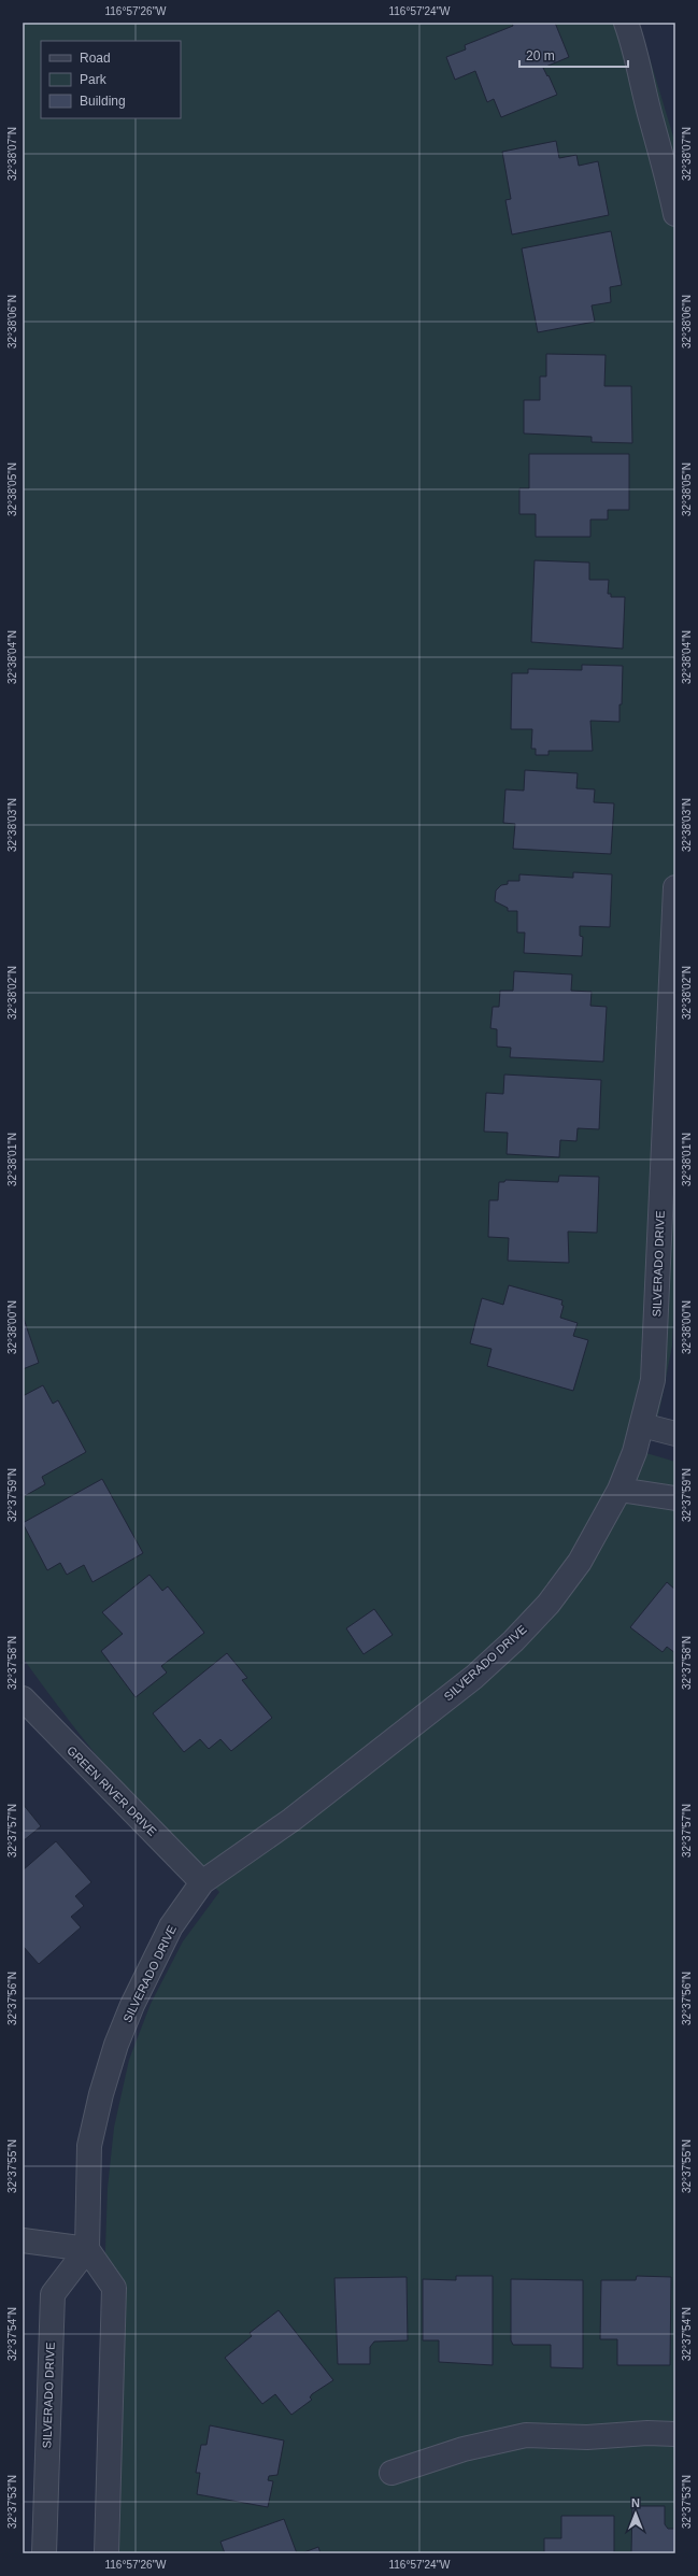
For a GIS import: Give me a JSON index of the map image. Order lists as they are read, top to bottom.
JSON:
{
  "streets": {
    "street": ["SILVERADO DRIVE", "GREEN RIVER DRIVE"]
  },
  "crossings": [
    ["SILVERADO DRIVE", "GREEN RIVER DRIVE"]
  ],
  "legend": ["Road", "Park", "Building"],
  "scale_bar": "20 m",
  "north": "top",
  "coordinates": [
    "116°57'26\"W",
    "116°57'24\"W",
    "32°38'07\"N",
    "32°38'06\"N",
    "32°38'05\"N",
    "32°38'04\"N",
    "32°38'03\"N",
    "32°38'02\"N",
    "32°38'01\"N",
    "32°38'00\"N",
    "32°37'59\"N",
    "32°37'58\"N",
    "32°37'57\"N",
    "32°37'56\"N",
    "32°37'55\"N",
    "32°37'54\"N",
    "32°37'53\"N"
  ]
}
